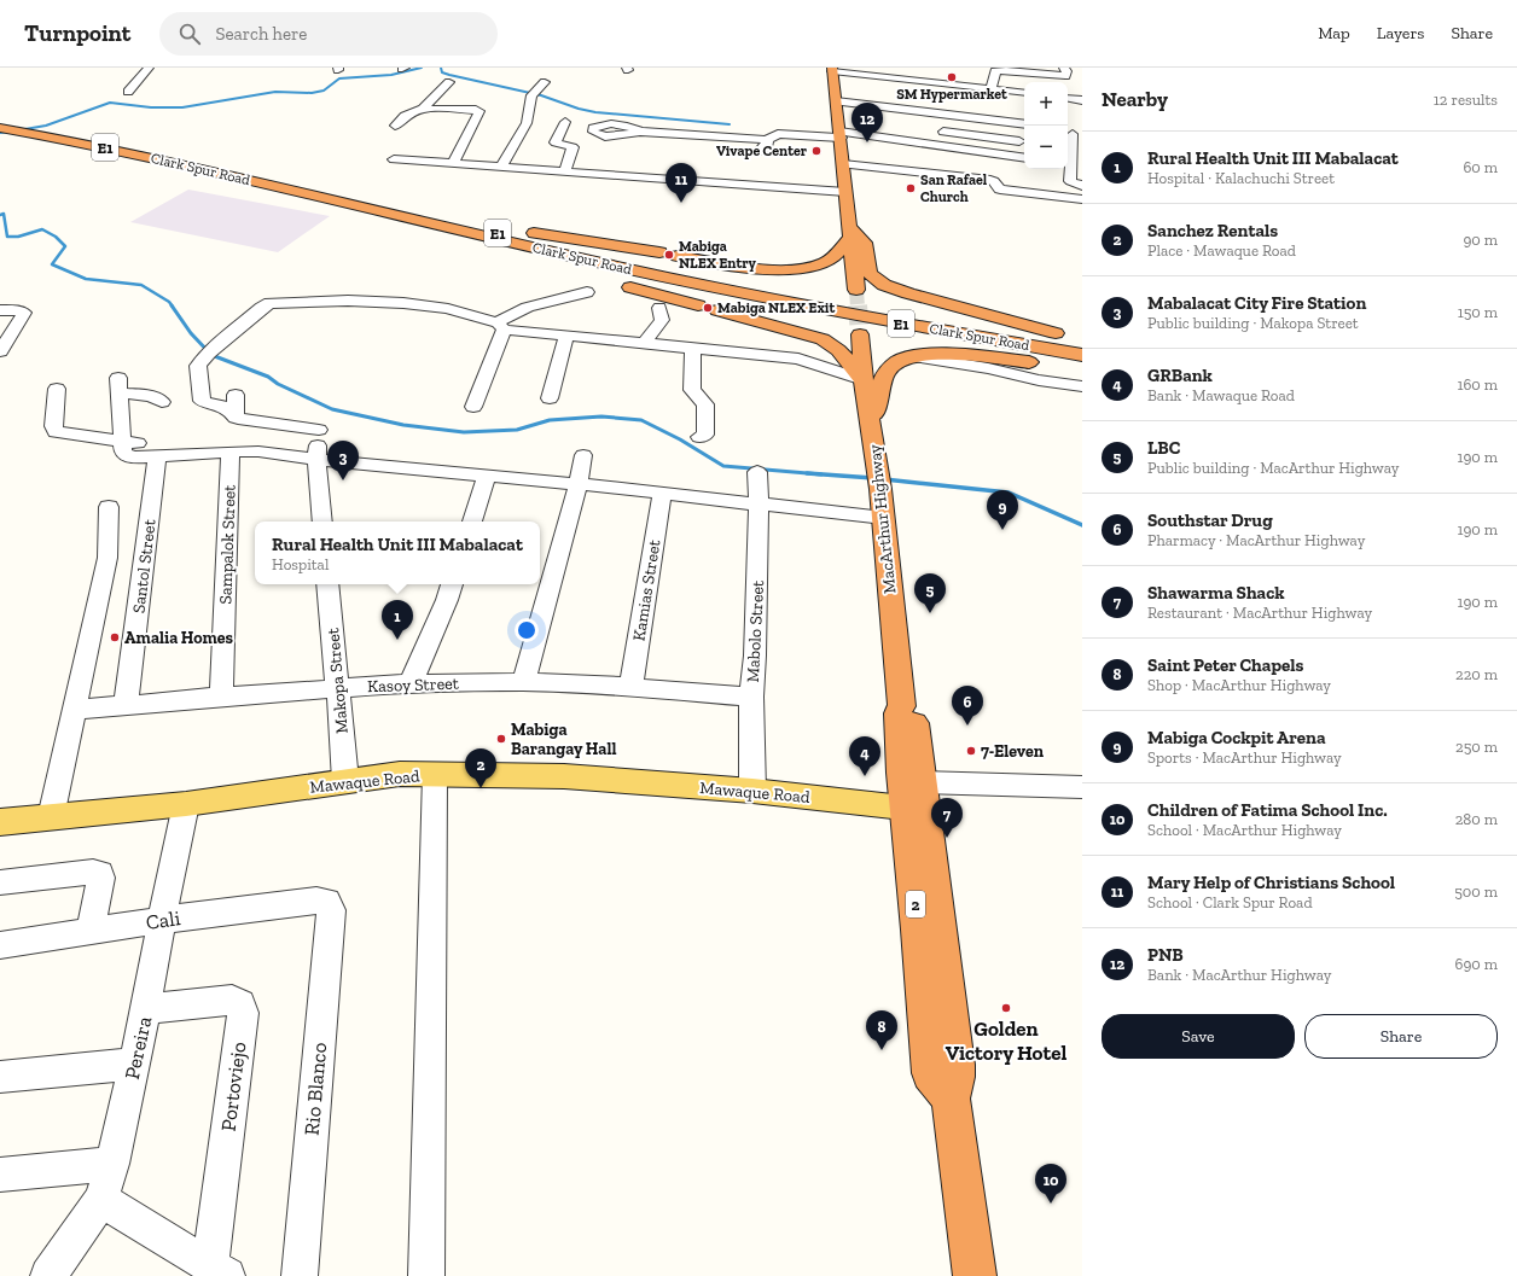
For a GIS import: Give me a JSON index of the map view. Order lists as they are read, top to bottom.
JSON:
{
  "streets": {
    "highway": [
      "E1",
      "Clark Spur Road",
      "MacArthur Highway",
      "2"
    ],
    "main road": ["Mawaque Road"],
    "street": [
      "Sampalok Street",
      "Santol Street",
      "Kamias Street",
      "Mabolo Street",
      "Makopa Street",
      "Kasoy Street",
      "Cali",
      "Pereira",
      "Portoviejo",
      "Rio Blanco"
    ]
  },
  "crossings": [
    ["MacArthur Highway", "Mawaque Road"],
    ["Sampalok Street", "Kasoy Street"],
    ["Santol Street", "Kasoy Street"],
    ["Kamias Street", "Kasoy Street"],
    ["Mabolo Street", "Kasoy Street"],
    ["Mabolo Street", "Mawaque Road"],
    ["Makopa Street", "Kasoy Street"],
    ["Makopa Street", "Mawaque Road"],
    ["Mawaque Road", "Pereira"],
    ["Cali", "Pereira"],
    ["Cali", "Rio Blanco"],
    ["Pereira", "Portoviejo"]
  ],
  "places": [
    "SM Hypermarket",
    "Vivape Center",
    "San Rafael Church",
    "Mabiga NLEX Entry",
    "Mabiga NLEX Exit",
    "Amalia Homes",
    "Mabiga Barangay Hall",
    "7-Eleven",
    "Golden Victory Hotel"
  ],
  "page": {
    "header": "Turnpoint",
    "search": "Search here",
    "nav": ["Map", "Layers", "Share"],
    "heading": ["Nearby", "12 results"],
    "map_buttons": ["+", "−"],
    "pins": [
      "12",
      "11",
      "3",
      "9",
      "5",
      "1",
      "6",
      "4",
      "2",
      "7",
      "8",
      "10"
    ],
    "list": [
      {
        "mark": "1",
        "name": "Rural Health Unit III Mabalacat",
        "note": "Hospital · Kalachuchi Street",
        "value": "60 m"
      },
      {
        "mark": "2",
        "name": "Sanchez Rentals",
        "note": "Place · Mawaque Road",
        "value": "90 m"
      },
      {
        "mark": "3",
        "name": "Mabalacat City Fire Station",
        "note": "Public building · Makopa Street",
        "value": "150 m"
      },
      {
        "mark": "4",
        "name": "GRBank",
        "note": "Bank · Mawaque Road",
        "value": "160 m"
      },
      {
        "mark": "5",
        "name": "LBC",
        "note": "Public building · MacArthur Highway",
        "value": "190 m"
      },
      {
        "mark": "6",
        "name": "Southstar Drug",
        "note": "Pharmacy · MacArthur Highway",
        "value": "190 m"
      },
      {
        "mark": "7",
        "name": "Shawarma Shack",
        "note": "Restaurant · MacArthur Highway",
        "value": "190 m"
      },
      {
        "mark": "8",
        "name": "Saint Peter Chapels",
        "note": "Shop · MacArthur Highway",
        "value": "220 m"
      },
      {
        "mark": "9",
        "name": "Mabiga Cockpit Arena",
        "note": "Sports · MacArthur Highway",
        "value": "250 m"
      },
      {
        "mark": "10",
        "name": "Children of Fatima School Inc.",
        "note": "School · MacArthur Highway",
        "value": "280 m"
      },
      {
        "mark": "11",
        "name": "Mary Help of Christians School",
        "note": "School · Clark Spur Road",
        "value": "500 m"
      },
      {
        "mark": "12",
        "name": "PNB",
        "note": "Bank · MacArthur Highway",
        "value": "690 m"
      }
    ],
    "popup": ["Rural Health Unit III Mabalacat", "Hospital"],
    "buttons": ["Save", "Share"]
  }
}
